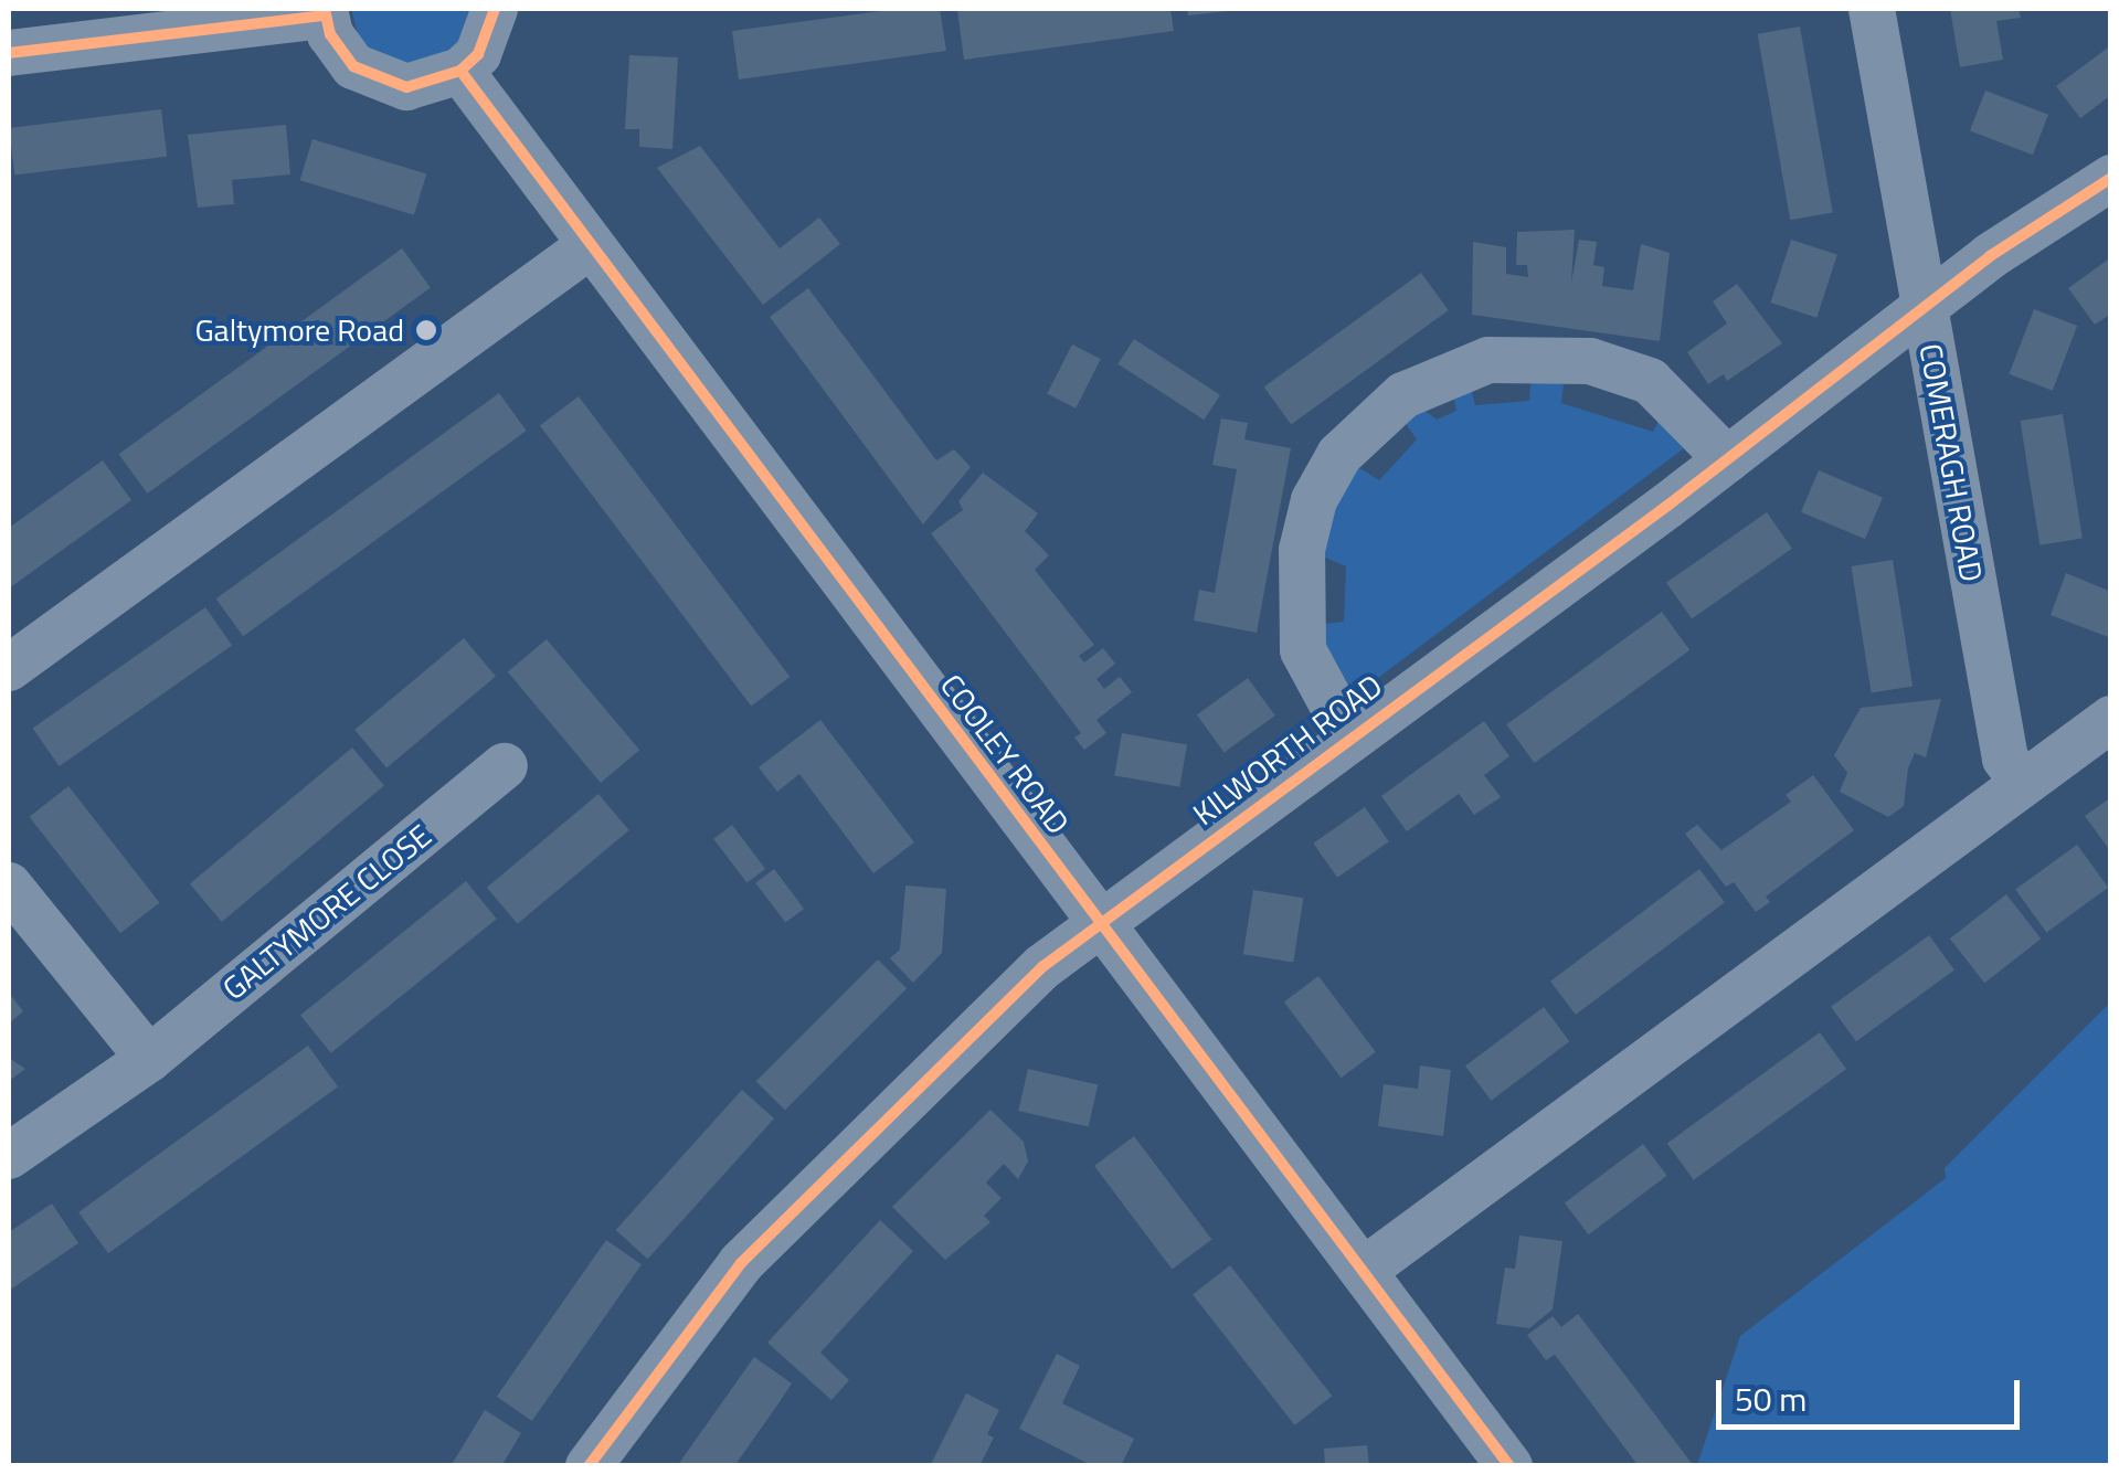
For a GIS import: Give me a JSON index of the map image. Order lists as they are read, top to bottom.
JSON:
{
  "streets": {
    "street": [
      "COMERAGH ROAD",
      "KILWORTH ROAD",
      "COOLEY ROAD",
      "GALTYMORE CLOSE"
    ]
  },
  "crossings": [
    ["COMERAGH ROAD", "KILWORTH ROAD"],
    ["KILWORTH ROAD", "COOLEY ROAD"]
  ],
  "places": ["Galtymore Road"],
  "scale_bar": "50 m"
}
